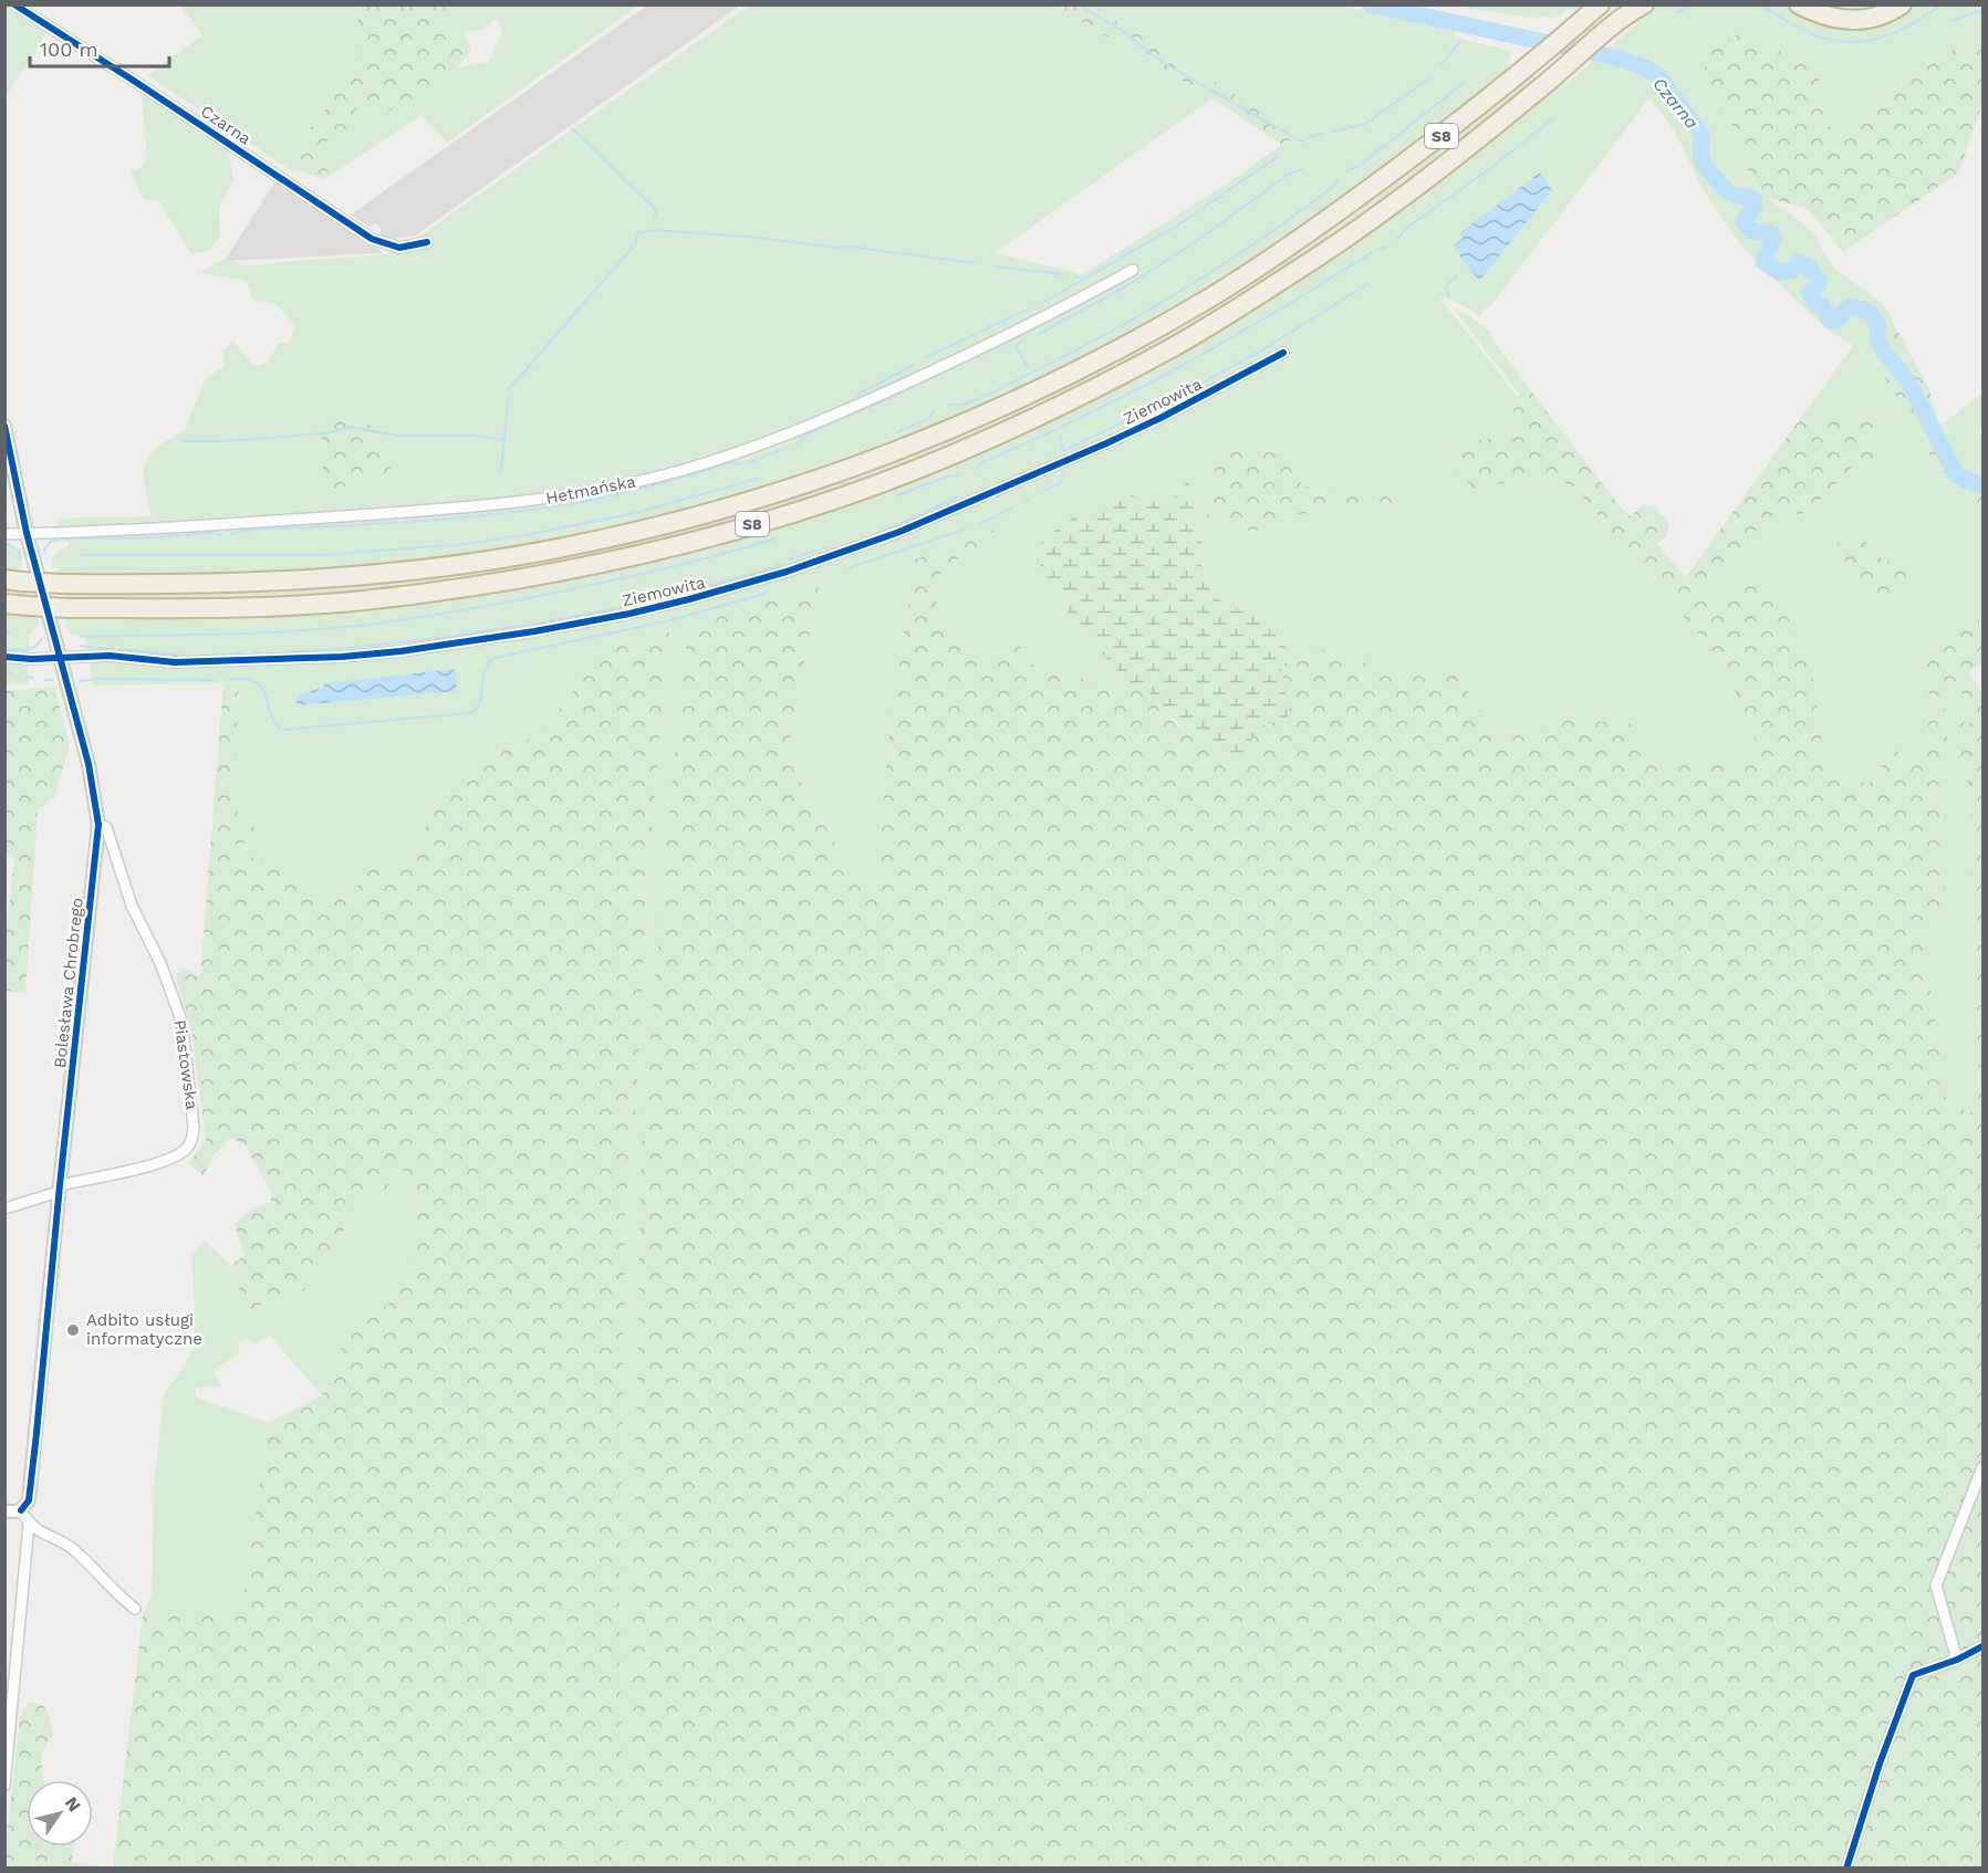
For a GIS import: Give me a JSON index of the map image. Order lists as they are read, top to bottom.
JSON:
{
  "streets": {
    "highway": ["S8"],
    "street": [
      "Czarna",
      "Ziemowita",
      "Hetmańska",
      "Bolesława Chrobrego",
      "Piastowska"
    ]
  },
  "crossings": [
    ["Ziemowita", "Bolesława Chrobrego"],
    ["Hetmańska", "Bolesława Chrobrego"],
    ["Bolesława Chrobrego", "Piastowska"]
  ],
  "water": ["Czarna"],
  "places": ["Adbito usługi informatyczne"],
  "scale_bar": "100 m",
  "north": "top right"
}
